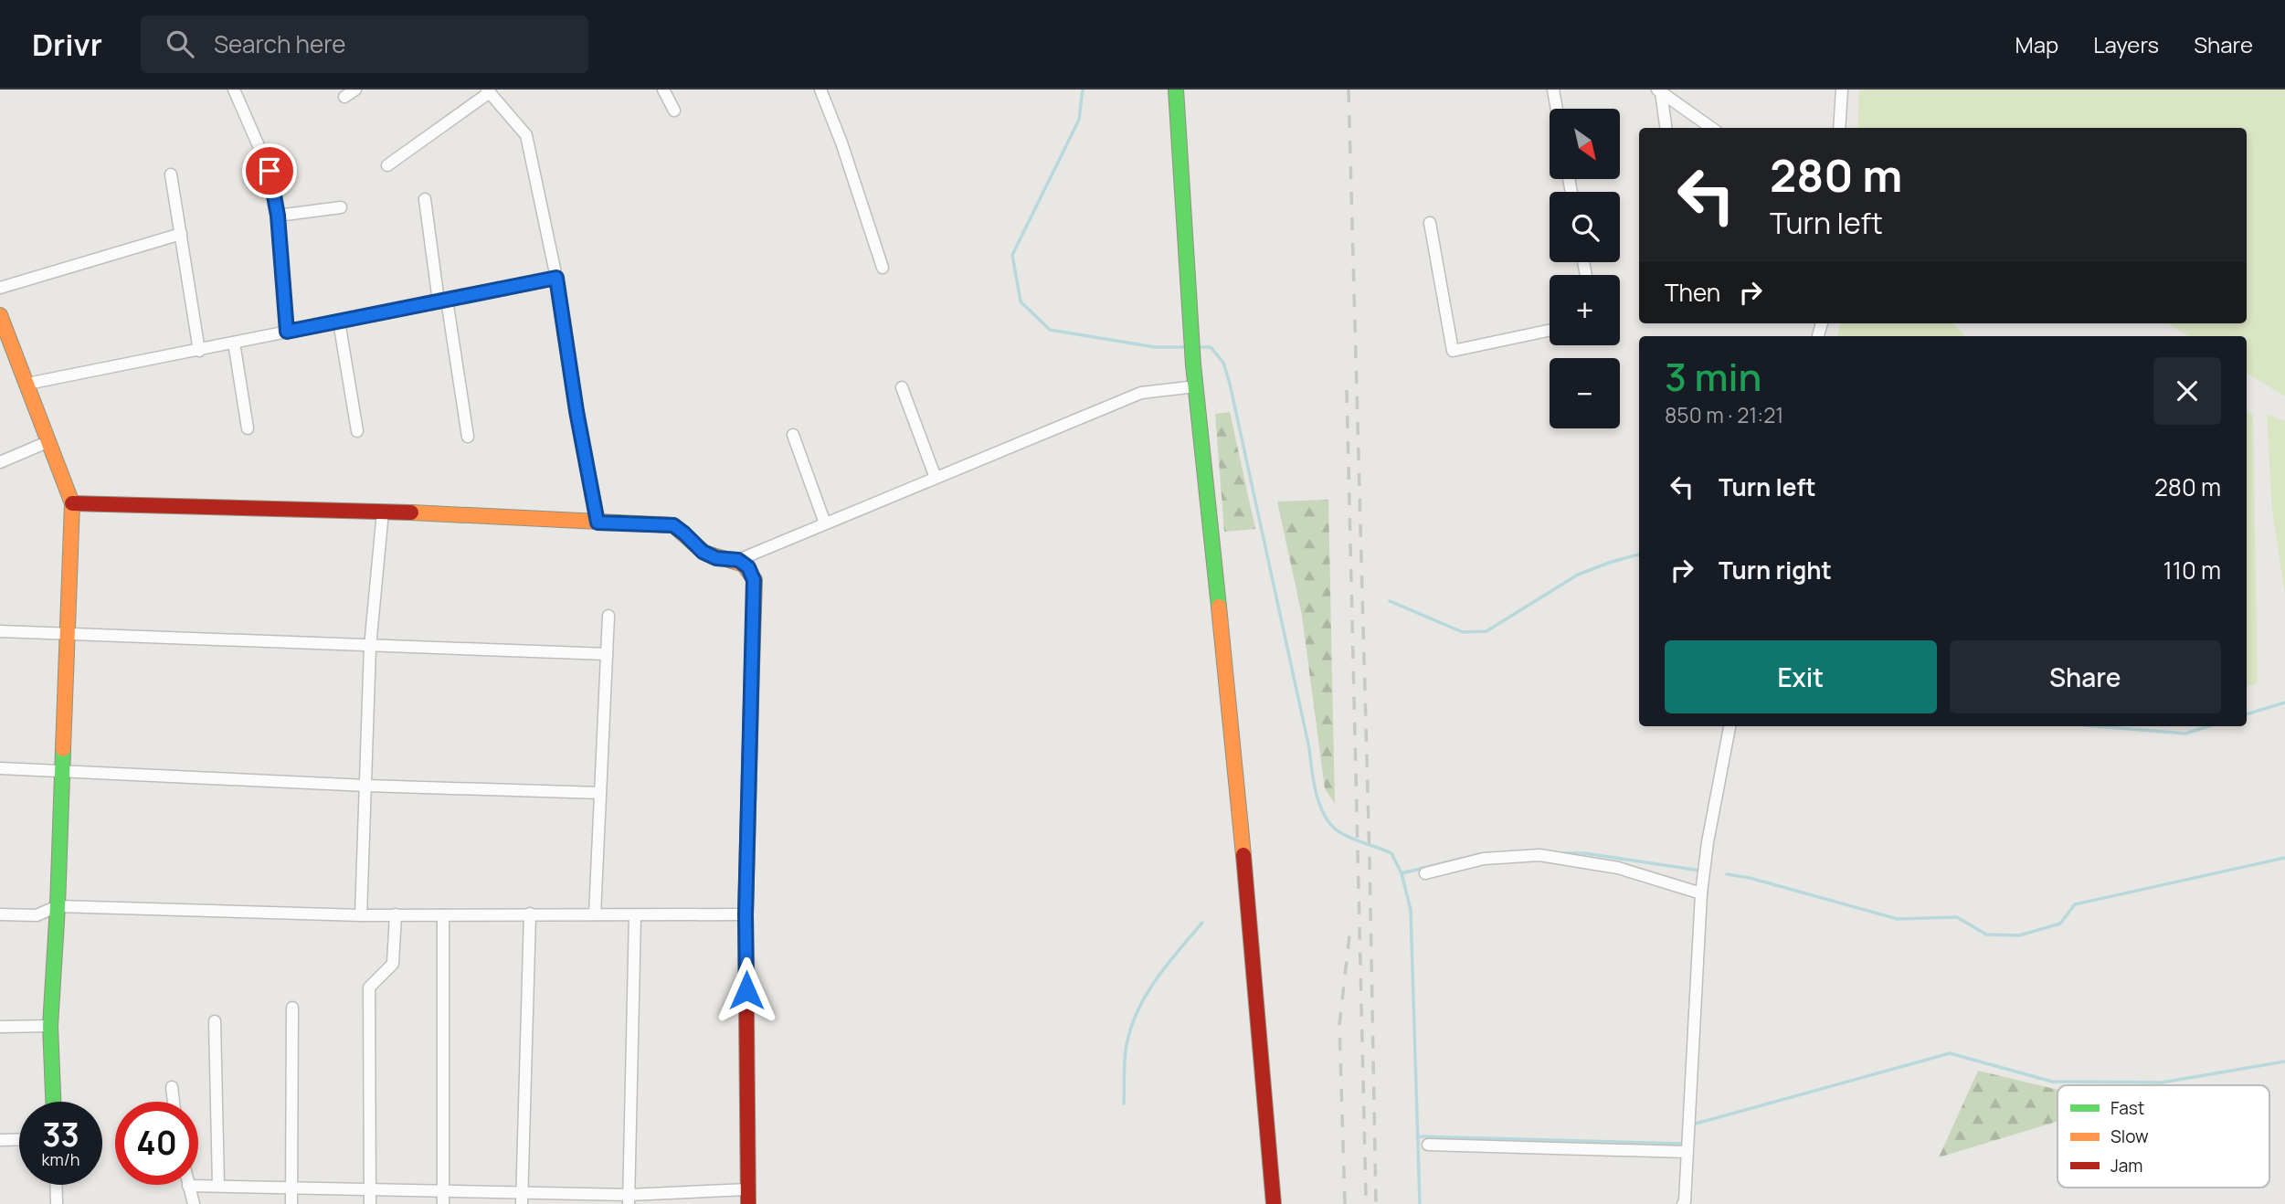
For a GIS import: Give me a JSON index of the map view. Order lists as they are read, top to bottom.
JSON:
{
  "legend": ["Fast", "Slow", "Jam"],
  "north": "bottom right",
  "page": {
    "header": "Drivr",
    "search": "Search here",
    "nav": ["Map", "Layers", "Share"],
    "map_buttons": ["+", "−"],
    "turn": ["280 m", "Turn left"],
    "then": "Then",
    "heading": ["3 min", "850 m · 21:21"],
    "list": [
      {
        "name": "Turn left",
        "value": "280 m"
      },
      {
        "name": "Turn right",
        "value": "110 m"
      }
    ],
    "buttons": ["Exit", "Share"],
    "speed": "33 km/h",
    "limit": "40"
  }
}
